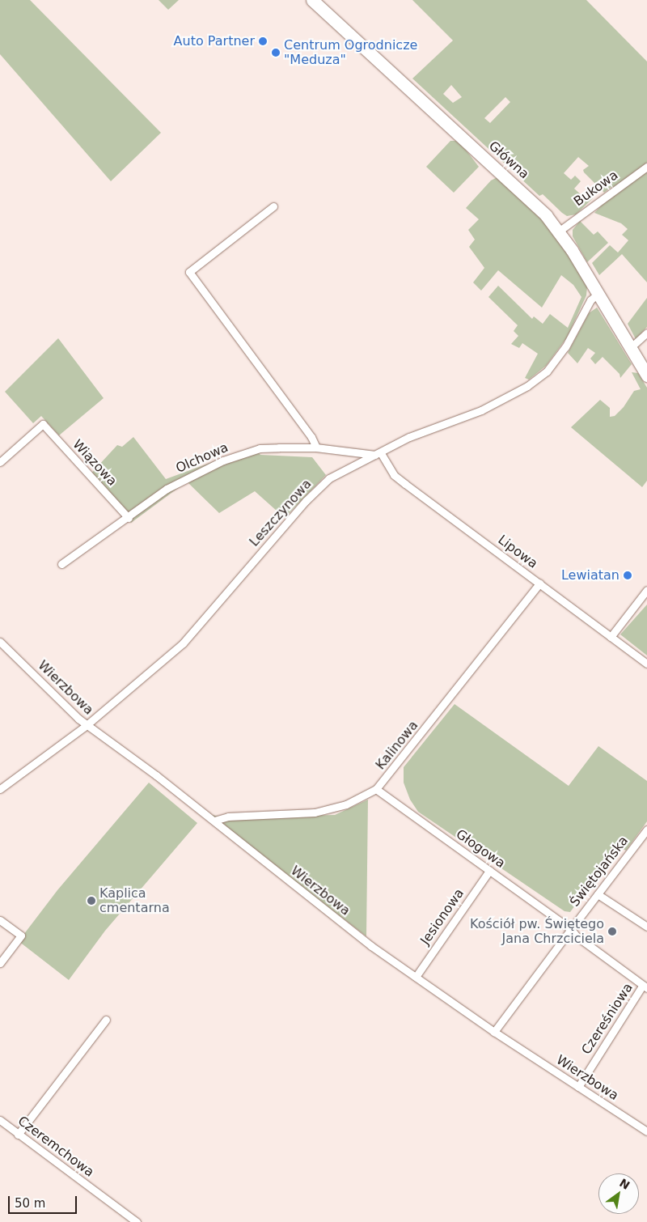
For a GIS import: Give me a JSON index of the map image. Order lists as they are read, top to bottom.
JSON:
{
  "streets": {
    "main road": ["Główna"],
    "street": [
      "Bukowa",
      "Olchowa",
      "Wiązowa",
      "Leszczynowa",
      "Lipowa",
      "Wierzbowa",
      "Kalinowa",
      "Głogowa",
      "Świętojańska",
      "Jesionowa",
      "Czereśniowa",
      "Czeremchowa"
    ]
  },
  "crossings": [
    ["Główna", "Bukowa"],
    ["Główna", "Leszczynowa"],
    ["Olchowa", "Wiązowa"],
    ["Olchowa", "Leszczynowa"],
    ["Olchowa", "Lipowa"],
    ["Leszczynowa", "Lipowa"],
    ["Leszczynowa", "Wierzbowa"],
    ["Lipowa", "Kalinowa"],
    ["Wierzbowa", "Kalinowa"],
    ["Wierzbowa", "Jesionowa"],
    ["Wierzbowa", "Czereśniowa"],
    ["Kalinowa", "Głogowa"],
    ["Głogowa", "Świętojańska"],
    ["Głogowa", "Jesionowa"],
    ["Głogowa", "Czereśniowa"]
  ],
  "places": [
    "Auto Partner",
    "Centrum Ogrodnicze \"Meduza\"",
    "Lewiatan",
    "Kaplica cmentarna",
    "Kościół pw. Świętego Jana Chrzciciela"
  ],
  "scale_bar": "50 m",
  "north": "top right"
}
